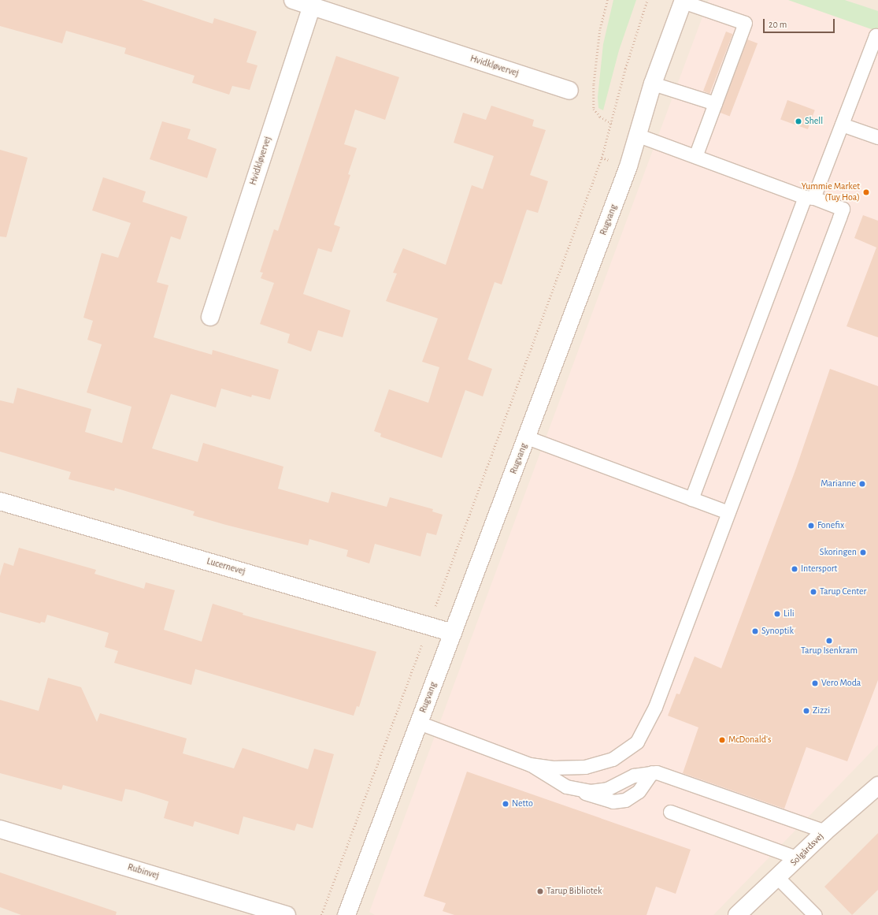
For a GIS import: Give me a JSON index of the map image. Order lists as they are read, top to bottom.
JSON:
{
  "streets": {
    "street": [
      "Hvidkløvervej",
      "Rugvang",
      "Lucernevej",
      "Solgårdsvej",
      "Rubinvej"
    ]
  },
  "crossings": [
    ["Rugvang", "Lucernevej"]
  ],
  "places": [
    "Shell",
    "Yummie Market (Tuy Hoa)",
    "Marianne",
    "Fonefix",
    "Skoringen",
    "Intersport",
    "Tarup Center",
    "Lili",
    "Synoptik",
    "Tarup Isenkram",
    "Vero Moda",
    "Zizzi",
    "McDonald's",
    "Netto",
    "Tarup Bibliotek"
  ],
  "scale_bar": "20 m"
}
